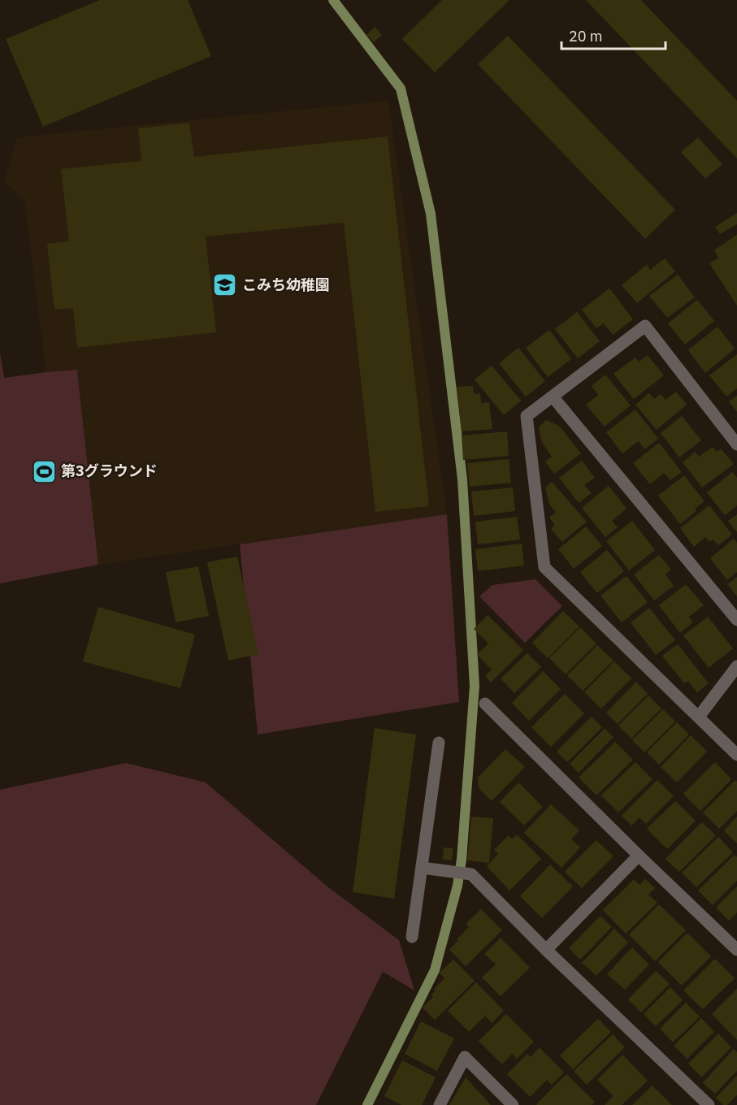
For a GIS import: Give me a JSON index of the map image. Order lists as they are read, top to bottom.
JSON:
{
  "places": {
    "school or university": ["こみち幼稚園"],
    "sports": ["第3グラウンド"]
  },
  "scale_bar": "20 m"
}
